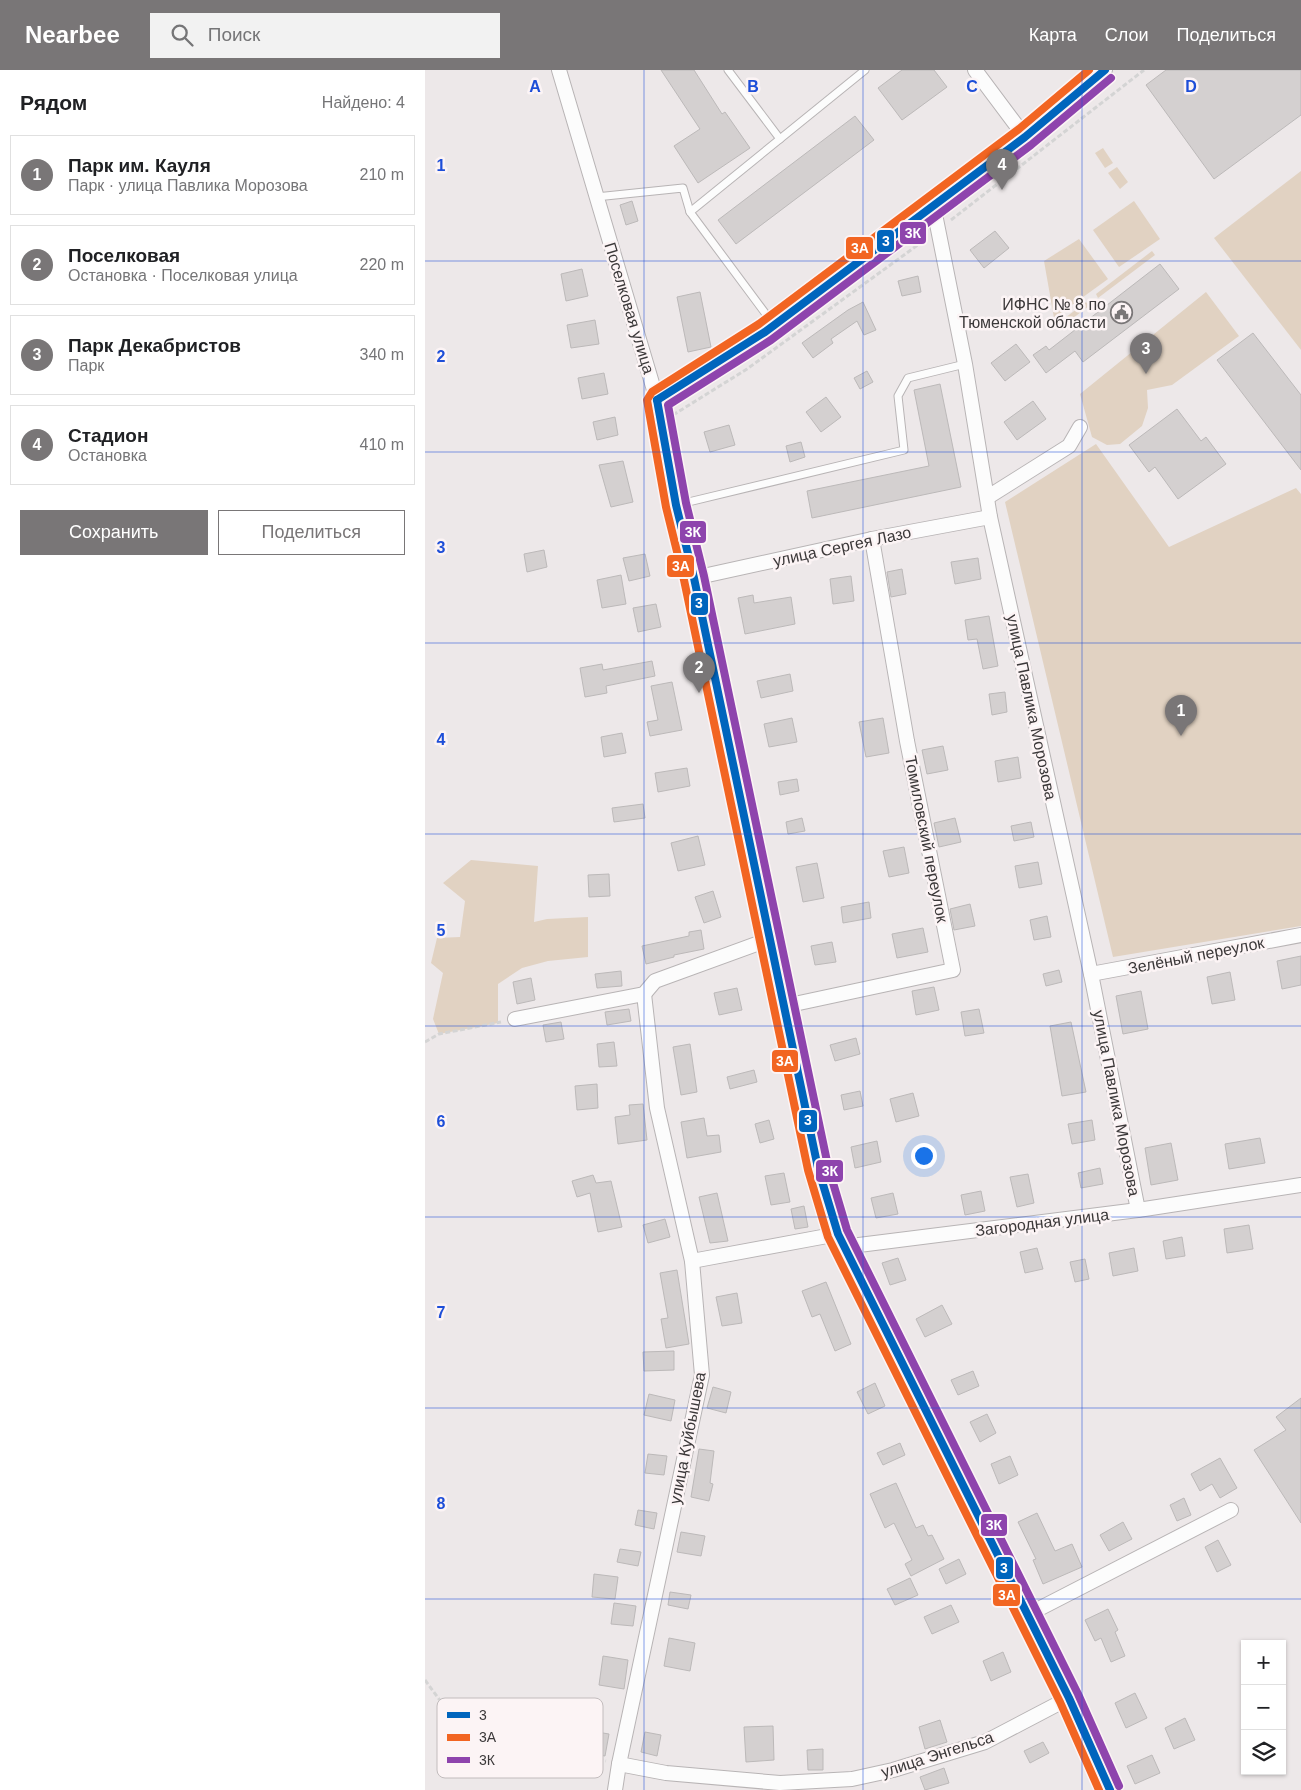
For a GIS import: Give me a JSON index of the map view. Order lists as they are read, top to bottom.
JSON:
{
  "streets": {
    "street": [
      "Поселковая улица",
      "улица Сергея Лазо",
      "улица Павлика Морозова",
      "Томиловский переулок",
      "Зелёный переулок",
      "Загородная улица",
      "улица Куйбышева",
      "улица Энгельса"
    ]
  },
  "crossings": [
    ["Поселковая улица", "улица Сергея Лазо"],
    ["Поселковая улица", "Томиловский переулок"],
    ["Поселковая улица", "Загородная улица"],
    ["Поселковая улица", "улица Энгельса"],
    ["улица Сергея Лазо", "улица Павлика Морозова"],
    ["улица Сергея Лазо", "Томиловский переулок"],
    ["улица Павлика Морозова", "Зелёный переулок"],
    ["улица Павлика Морозова", "Загородная улица"],
    ["Загородная улица", "улица Куйбышева"],
    ["улица Куйбышева", "улица Энгельса"]
  ],
  "places": {
    "public building": ["ИФНС № 8 по Тюменской области"]
  },
  "lines": ["transit line 3", "transit line 3А", "transit line 3К"],
  "legend": ["3", "3А", "3К"],
  "page": {
    "header": "Nearbee",
    "search": "Поиск",
    "nav": ["Карта", "Слои", "Поделиться"],
    "heading": ["Рядом", "Найдено: 4"],
    "list": [
      {
        "mark": "1",
        "name": "Парк им. Кауля",
        "note": "Парк · улица Павлика Морозова",
        "value": "210 m"
      },
      {
        "mark": "2",
        "name": "Поселковая",
        "note": "Остановка · Поселковая улица",
        "value": "220 m"
      },
      {
        "mark": "3",
        "name": "Парк Декабристов",
        "note": "Парк",
        "value": "340 m"
      },
      {
        "mark": "4",
        "name": "Стадион",
        "note": "Остановка",
        "value": "410 m"
      }
    ],
    "pins": [
      "4",
      "3",
      "2",
      "1"
    ],
    "buttons": ["Сохранить", "Поделиться"],
    "map_buttons": ["+", "−"]
  },
  "grid": {
    "columns": [
      "A",
      "B",
      "C",
      "D"
    ],
    "rows": [
      "1",
      "2",
      "3",
      "4",
      "5",
      "6",
      "7",
      "8"
    ]
  }
}
